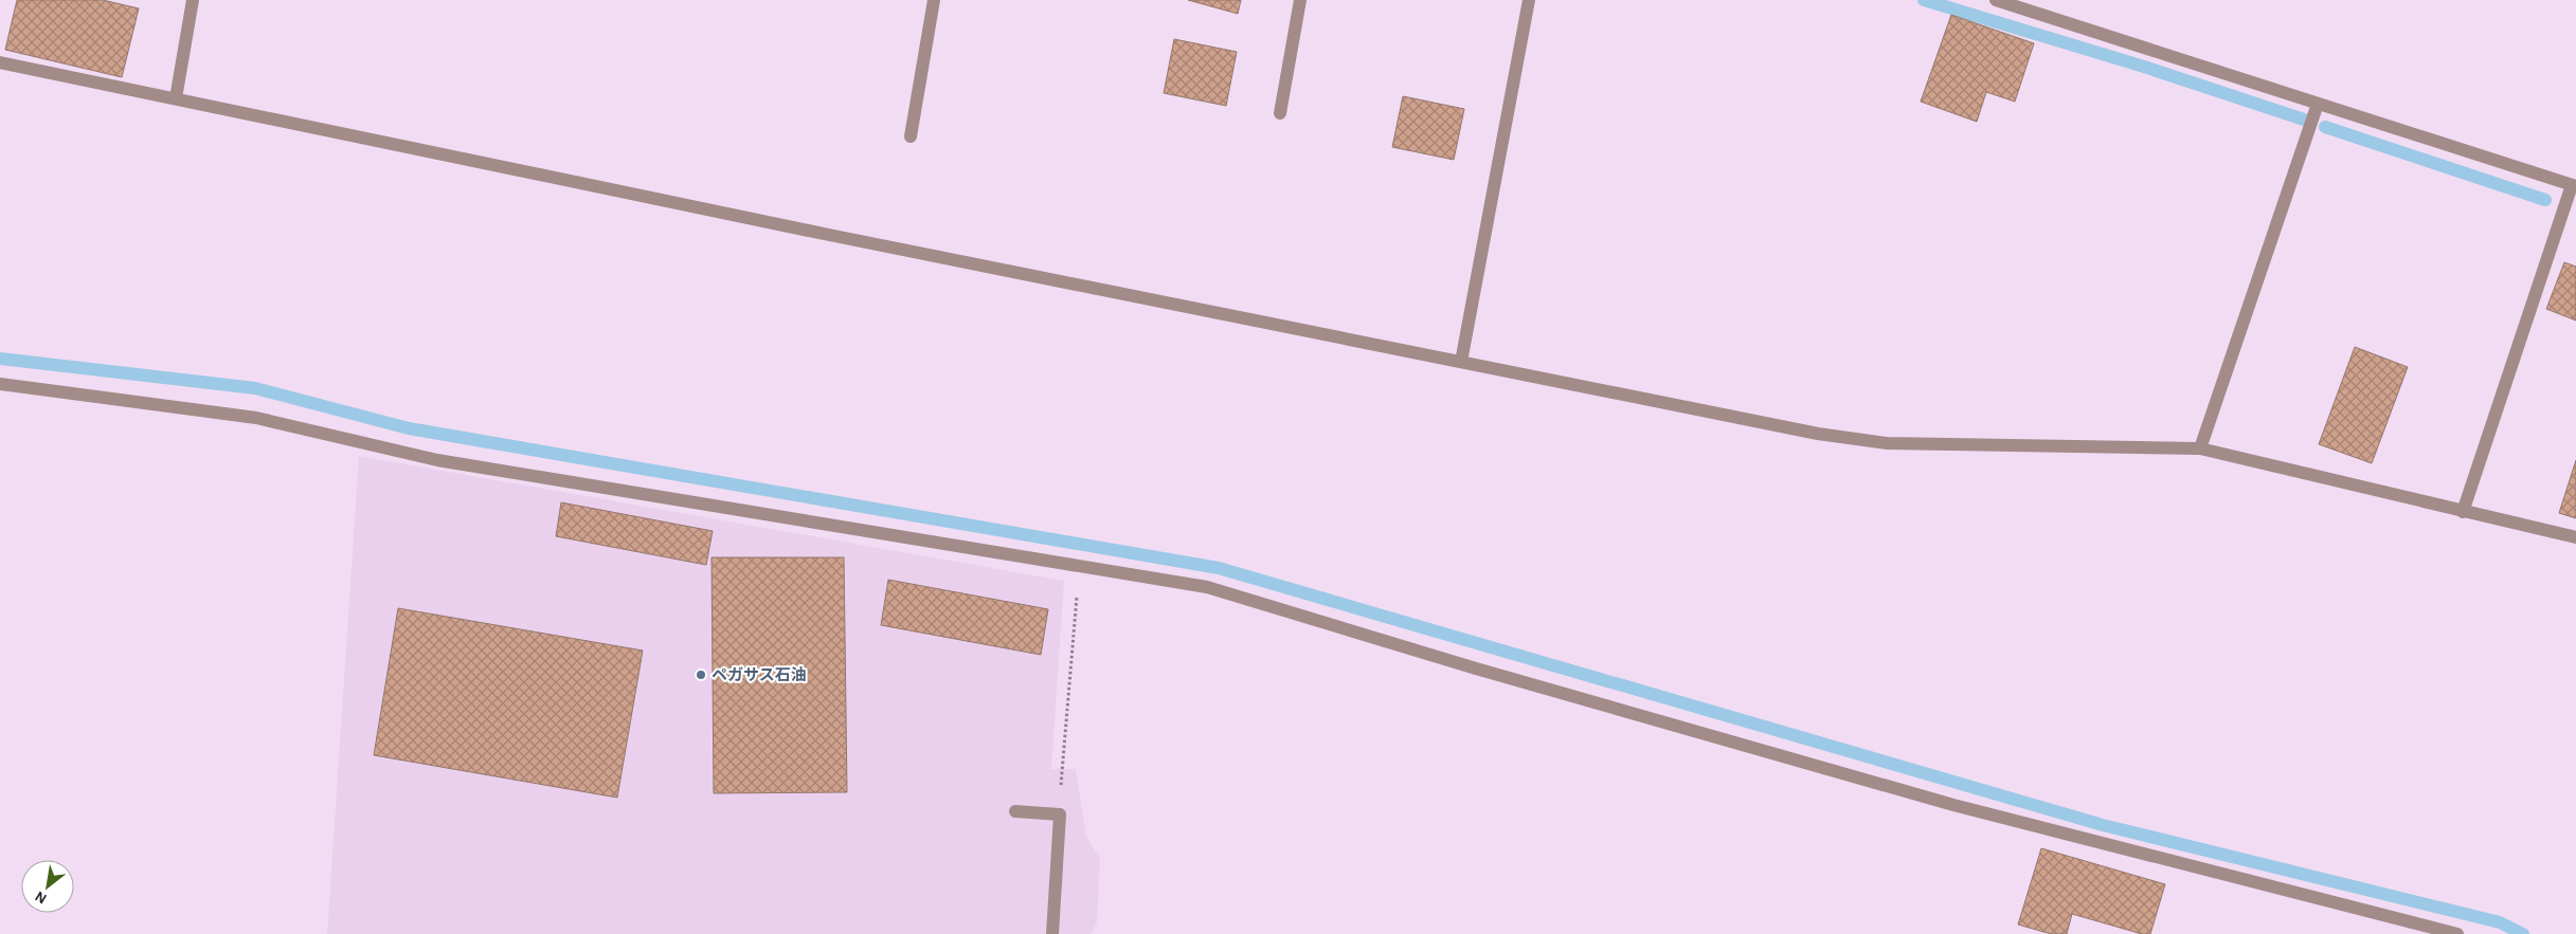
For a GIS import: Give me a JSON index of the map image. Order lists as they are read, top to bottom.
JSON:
{
  "places": ["ペガサス石油"],
  "north": "bottom left"
}
